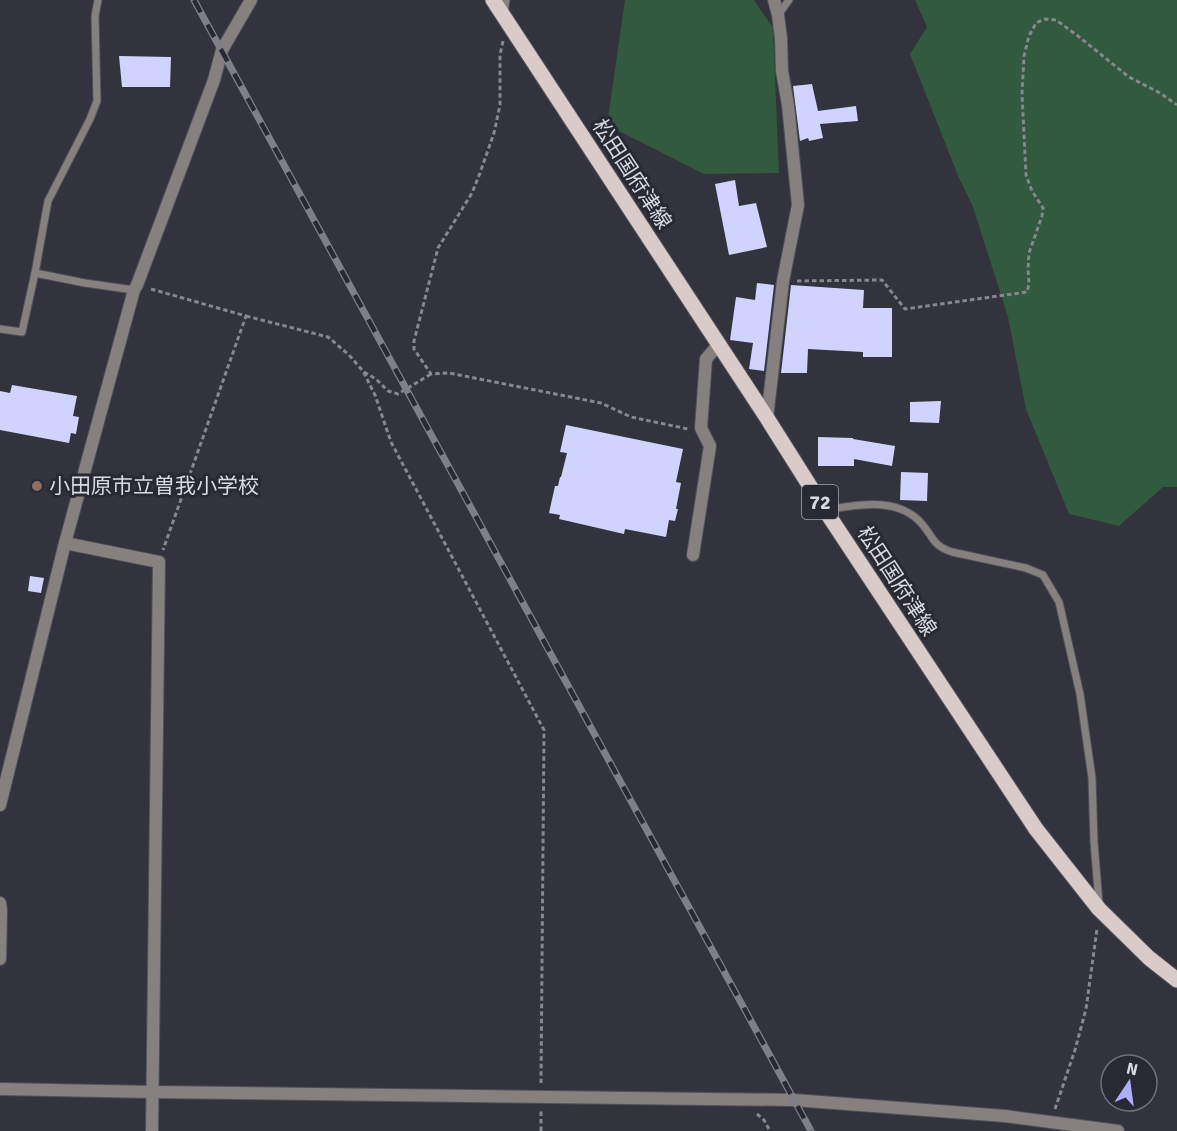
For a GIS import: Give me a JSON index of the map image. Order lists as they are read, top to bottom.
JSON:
{
  "streets": {
    "main road": ["松田国府津線", "72"]
  },
  "places": ["小田原市立曽我小学校"],
  "north": "top"
}
